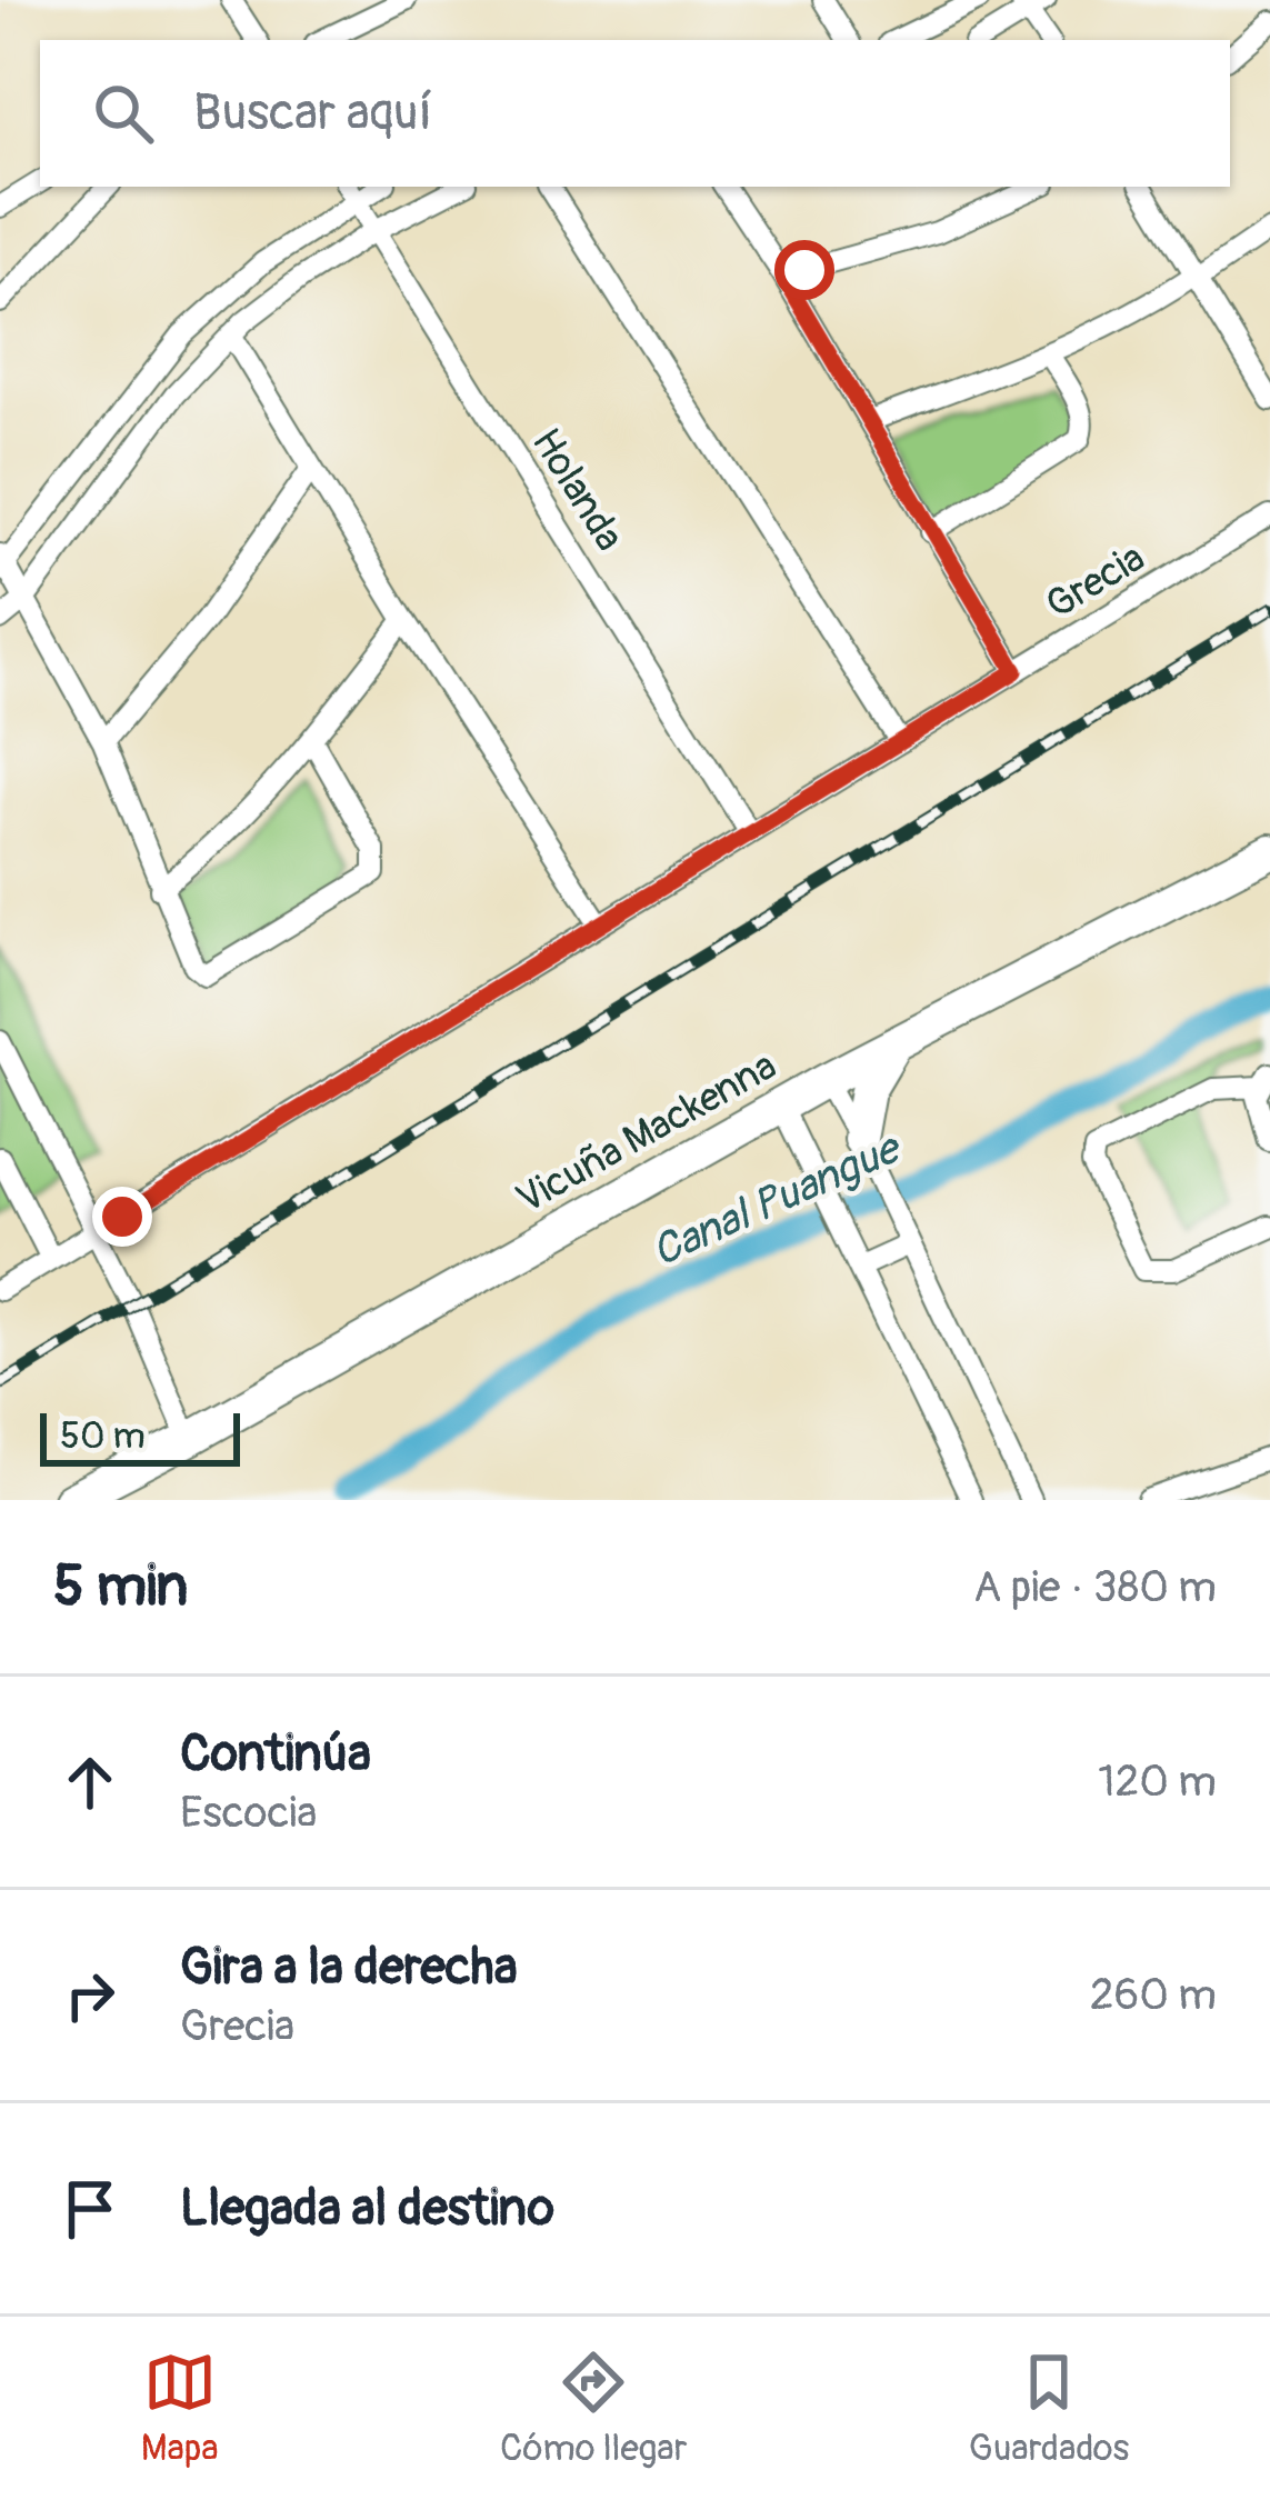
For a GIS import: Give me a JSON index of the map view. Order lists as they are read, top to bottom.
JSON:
{
  "streets": {
    "main road": ["Vicuña Mackenna"],
    "street": ["Holanda", "Grecia"]
  },
  "crossings": [
    ["Holanda", "Grecia"]
  ],
  "water": ["Canal Puangue"],
  "scale_bar": "50 m",
  "page": {
    "search": "Buscar aquí",
    "scale": "50 m",
    "heading": ["5 min", "A pie · 380 m"],
    "list": [
      ["Continúa", "Escocia", "120 m"],
      ["Gira a la derecha", "Grecia", "260 m"],
      "Llegada al destino"
    ],
    "nav": ["Mapa", "Cómo llegar", "Guardados"]
  }
}
